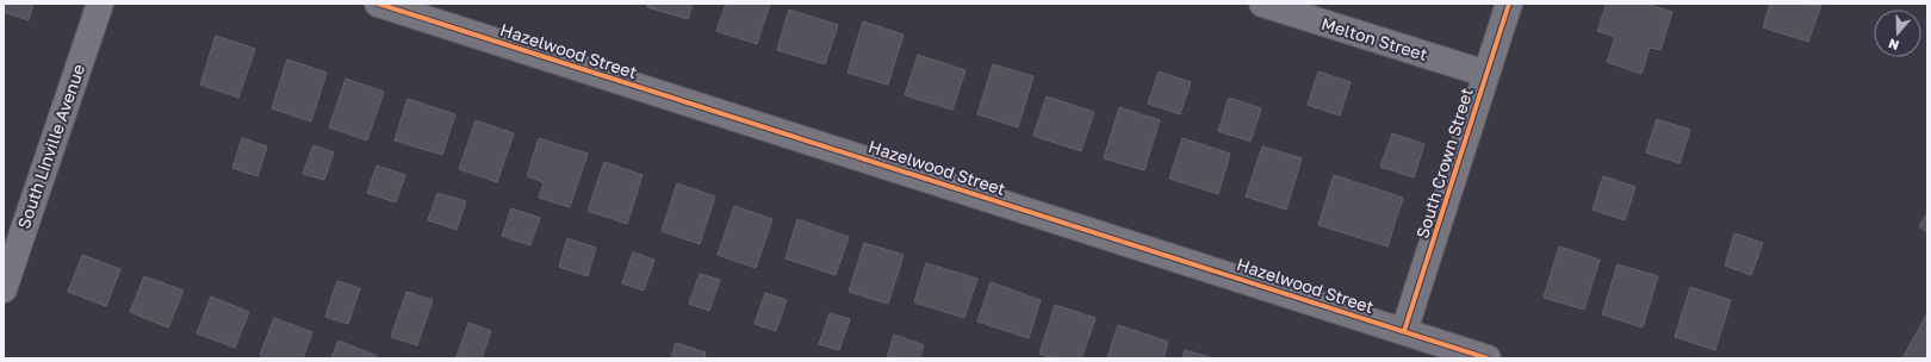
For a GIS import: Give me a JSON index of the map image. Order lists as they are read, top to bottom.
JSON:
{
  "streets": {
    "street": [
      "Melton Street",
      "Hazelwood Street",
      "South Linville Avenue",
      "South Crown Street"
    ]
  },
  "crossings": [
    ["Melton Street", "South Crown Street"],
    ["Hazelwood Street", "South Crown Street"]
  ],
  "north": "bottom"
}
